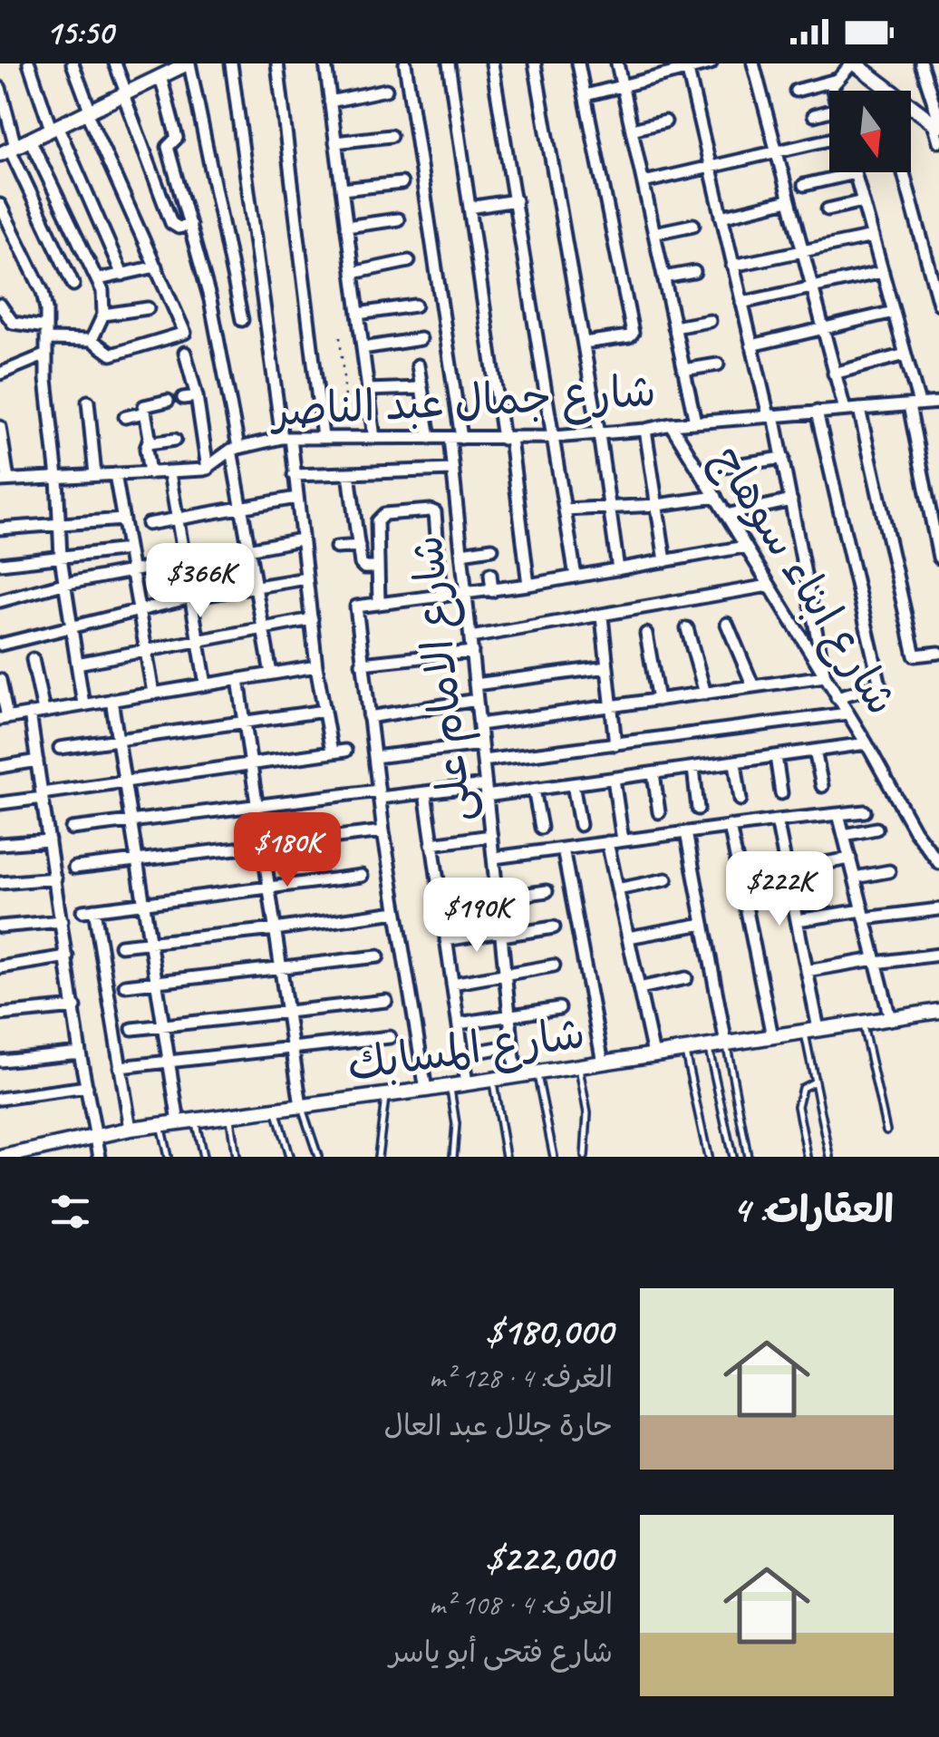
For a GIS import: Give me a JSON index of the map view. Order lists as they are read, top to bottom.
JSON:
{
  "streets": {
    "street": [
      "شارع جمال عبد الناصر",
      "شارع ابناء سوهاج",
      "شارع الامام على",
      "شارع المسابك"
    ]
  },
  "crossings": [
    ["شارع جمال عبد الناصر", "شارع ابناء سوهاج"],
    ["شارع جمال عبد الناصر", "شارع الامام على"],
    ["شارع الامام على", "شارع المسابك"]
  ],
  "north": "bottom",
  "page": {
    "status": "15:50",
    "price": [
      "$366K",
      "$180K",
      "$222K",
      "$190K"
    ],
    "heading": "العقارات: 4",
    "list": [
      {
        "name": "$180,000",
        "note": "الغرف: 4 · 128 m² · حارة جلال عبد العال"
      },
      {
        "name": "$222,000",
        "note": "الغرف: 4 · 108 m² · شارع فتحى أبو ياسر"
      }
    ]
  }
}
